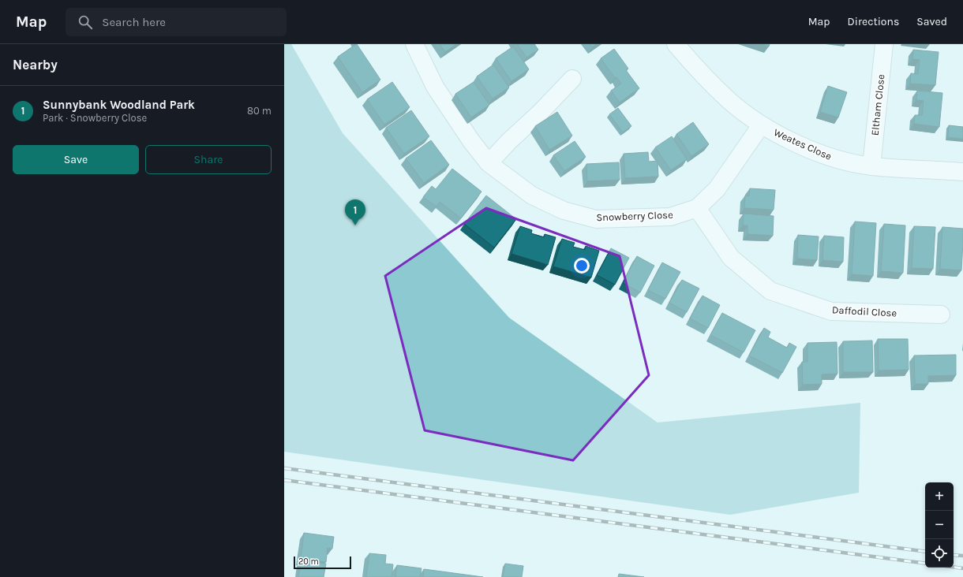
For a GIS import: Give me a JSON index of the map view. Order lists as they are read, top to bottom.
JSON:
{
  "streets": {
    "street": [
      "Eltham Close",
      "Weates Close",
      "Snowberry Close",
      "Daffodil Close"
    ]
  },
  "crossings": [
    ["Eltham Close", "Weates Close"],
    ["Weates Close", "Snowberry Close"],
    ["Snowberry Close", "Daffodil Close"]
  ],
  "scale_bar": "20 m",
  "page": {
    "header": "Map",
    "search": "Search here",
    "nav": ["Map", "Directions", "Saved"],
    "heading": "Nearby",
    "list": [
      {
        "mark": "1",
        "name": "Sunnybank Woodland Park",
        "note": "Park · Snowberry Close",
        "value": "80 m"
      }
    ],
    "buttons": ["Save", "Share"],
    "pins": "1",
    "map_buttons": ["+", "−"],
    "scale": "20 m"
  }
}
